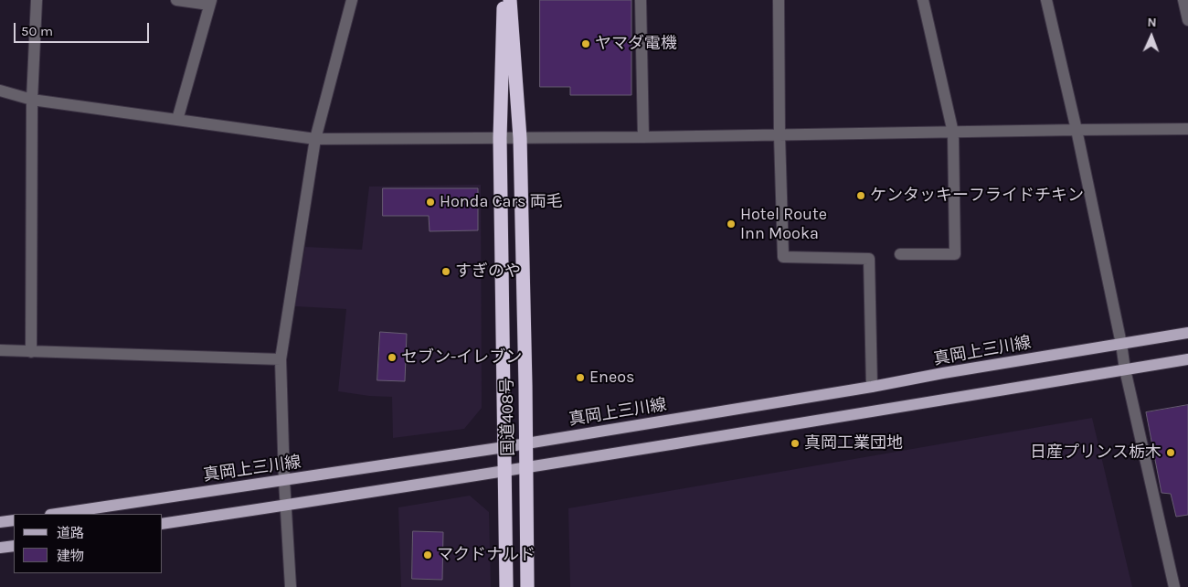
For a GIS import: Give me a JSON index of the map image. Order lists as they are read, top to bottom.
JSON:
{
  "streets": {
    "highway": ["国道408号"],
    "main road": ["真岡上三川線"]
  },
  "crossings": [
    ["真岡上三川線", "国道408号"]
  ],
  "places": [
    "ヤマダ電機",
    "ケンタッキーフライドチキン",
    "Honda Cars 両毛",
    "Hotel Route Inn Mooka",
    "すぎのや",
    "セブン-イレブン",
    "Eneos",
    "真岡工業団地",
    "日産プリンス栃木",
    "マクドナルド"
  ],
  "legend": ["道路", "建物"],
  "scale_bar": "50 m",
  "north": "top"
}
